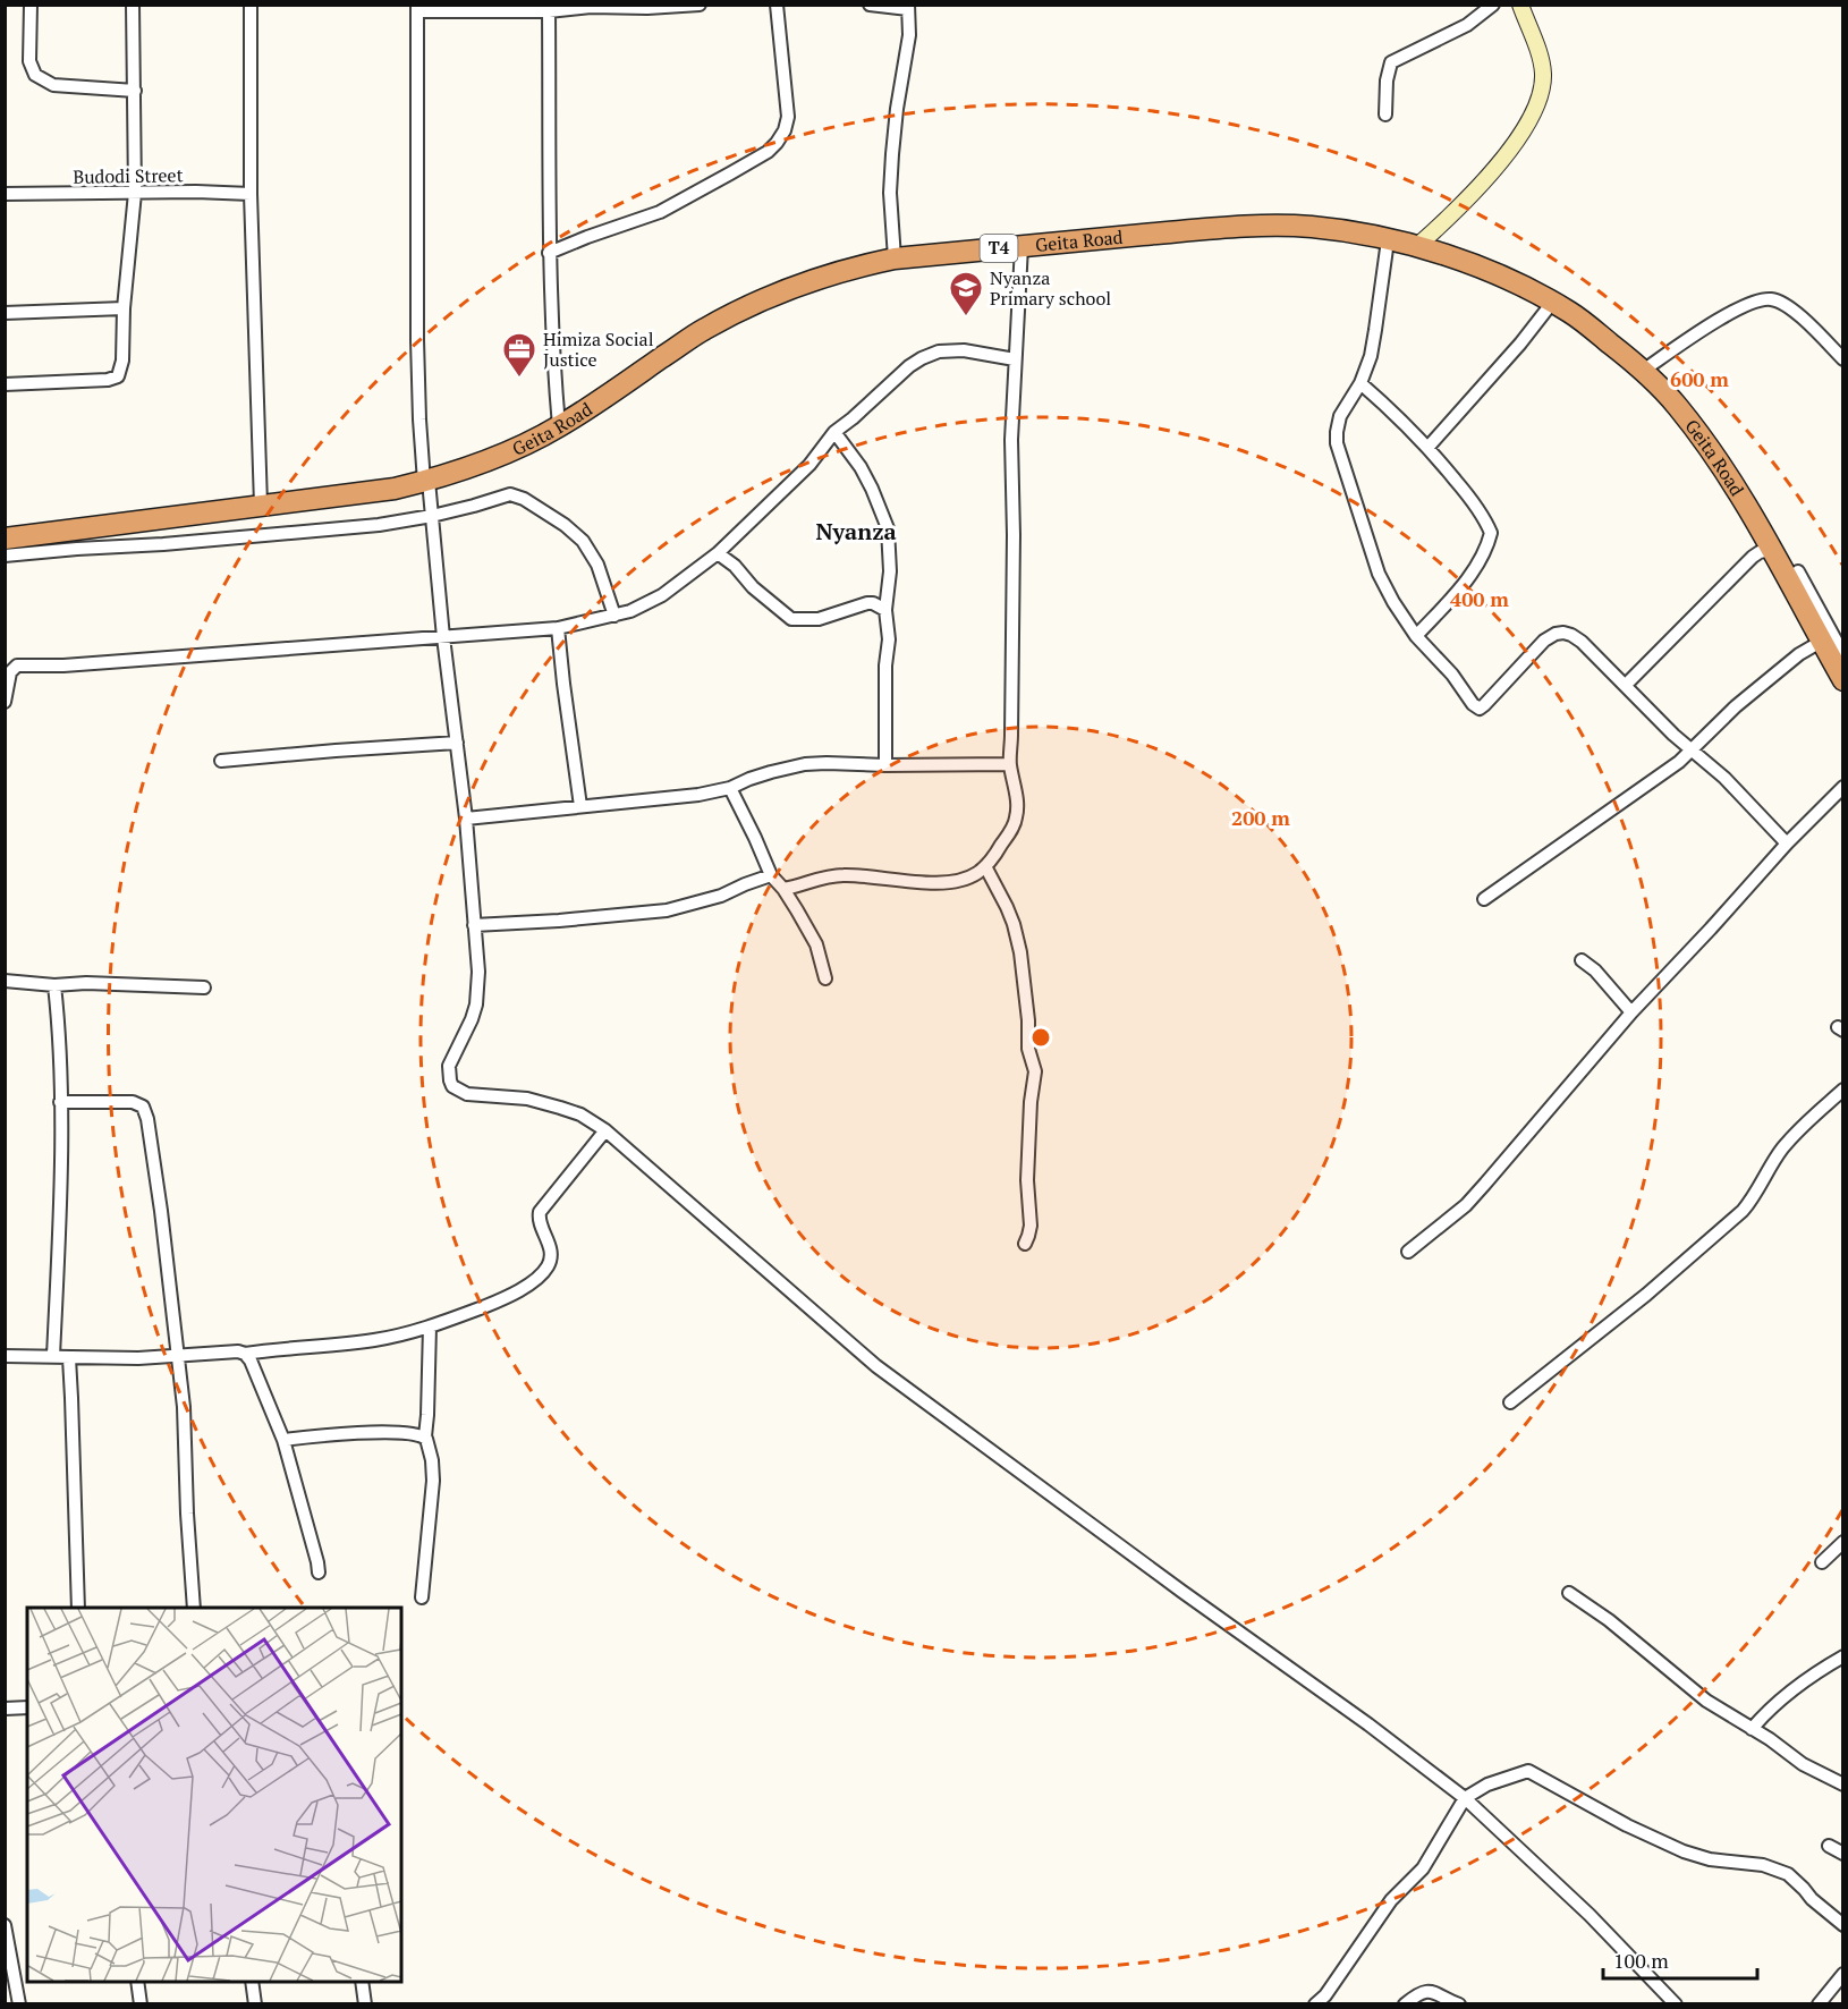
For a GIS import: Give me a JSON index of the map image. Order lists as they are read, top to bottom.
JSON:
{
  "streets": {
    "highway": ["Geita Road", "T4"],
    "street": ["Budodi Street"]
  },
  "districts": ["Nyanza"],
  "places": {
    "school or university": ["Nyanza Primary school"],
    "office": ["Himiza Social Justice"]
  },
  "scale_bar": "100 m",
  "rings": ["600 m", "400 m", "200 m"]
}
